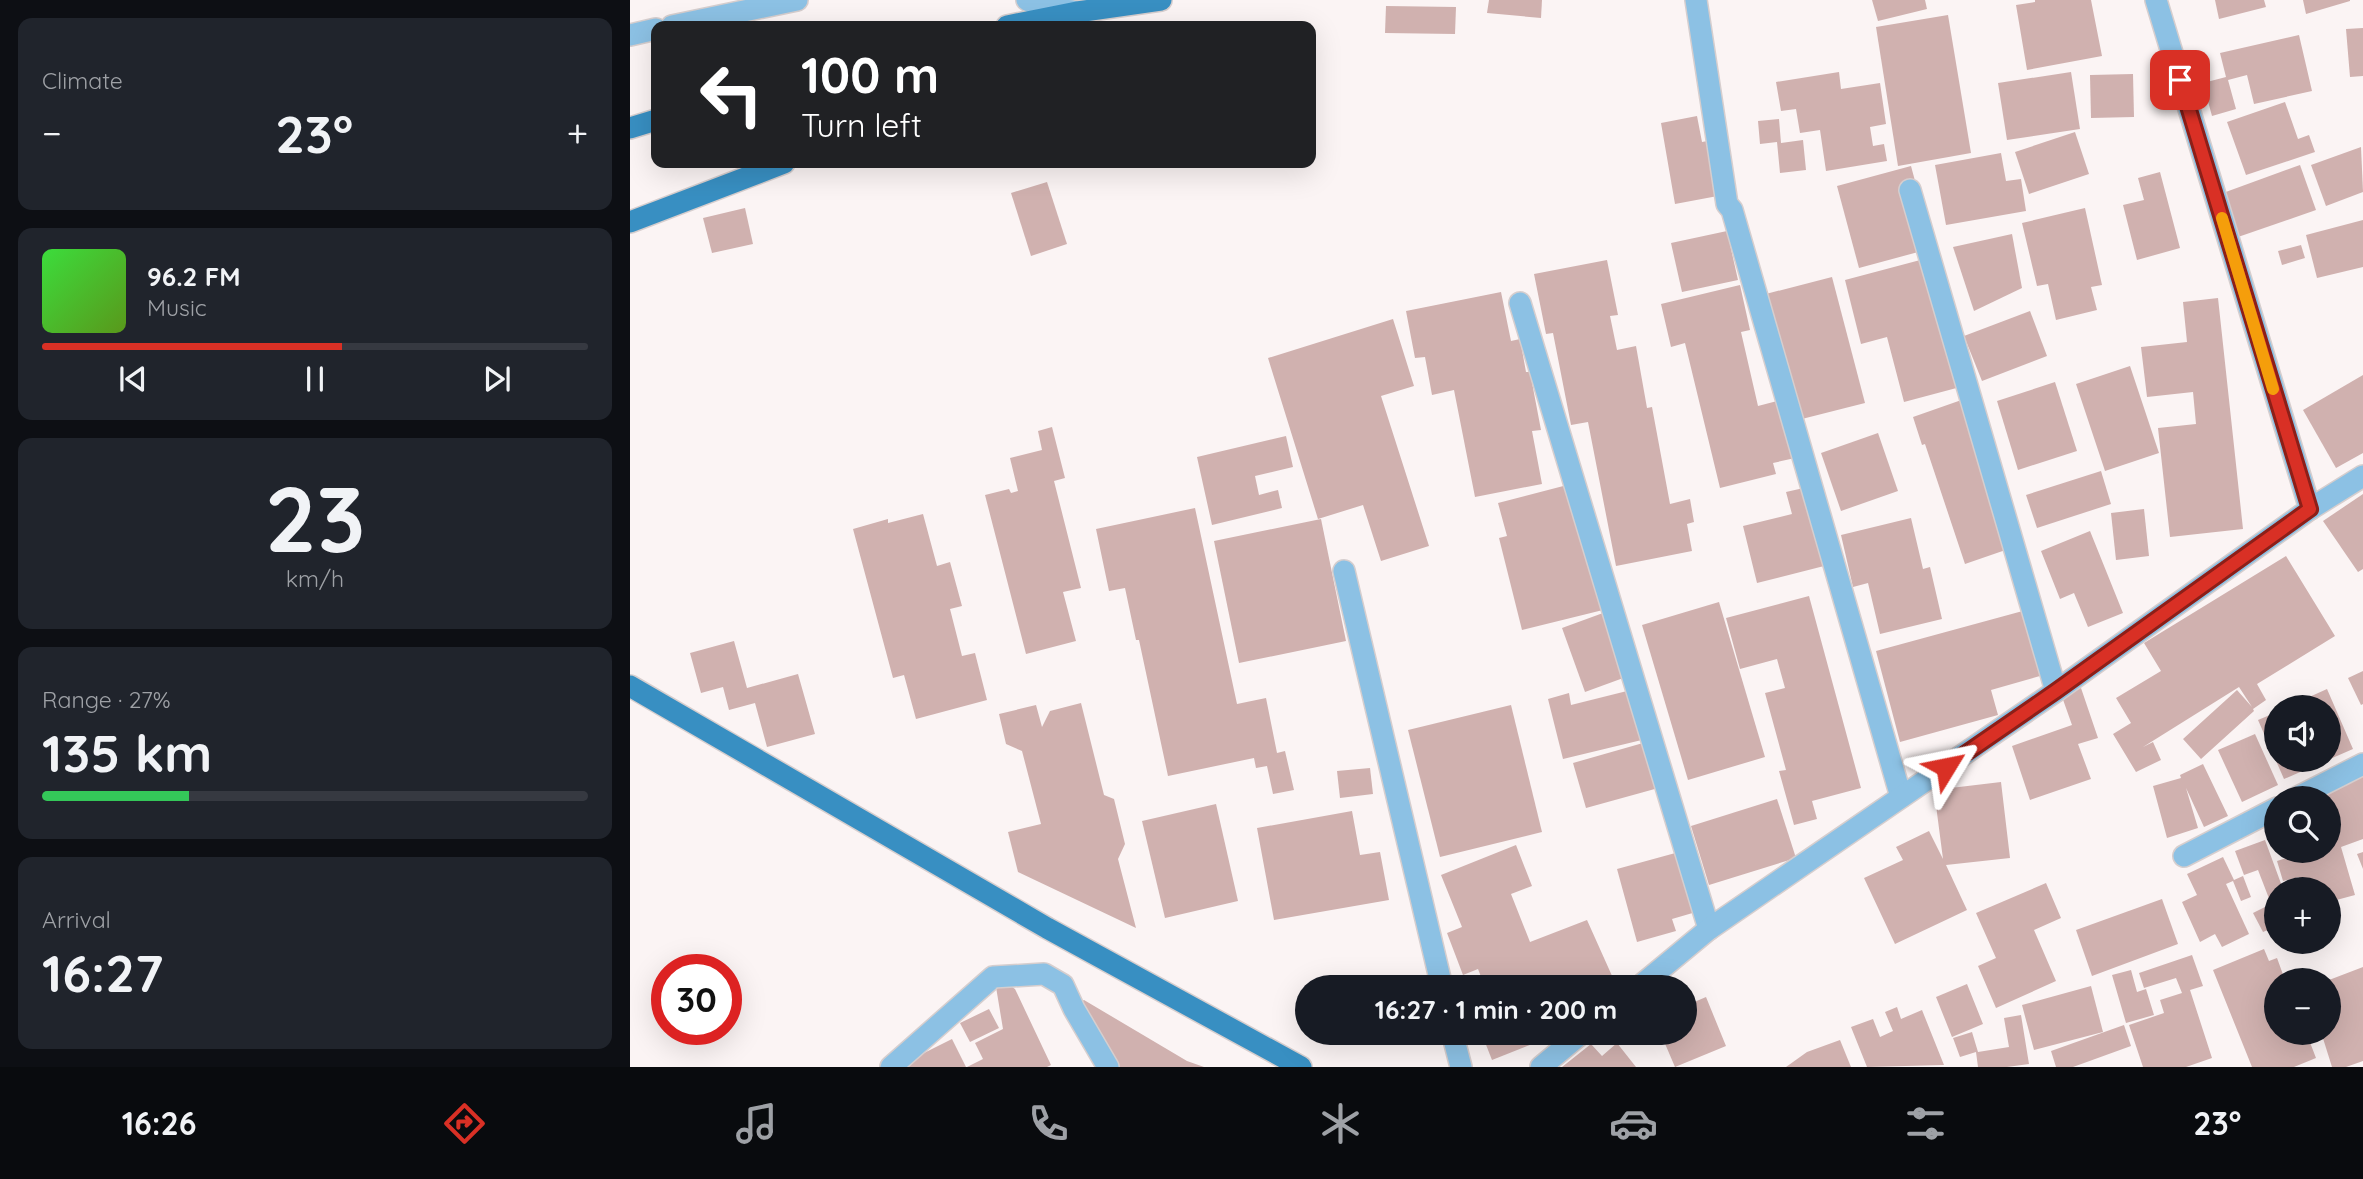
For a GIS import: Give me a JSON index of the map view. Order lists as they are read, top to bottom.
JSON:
{
  "page": {
    "tile": [
      "Climate",
      ["23", "km/h"],
      ["Range · 27%", "135 km"],
      ["Arrival", "16:27"]
    ],
    "turn": ["100 m", "Turn left"],
    "heat": ["−", "23°", "+"],
    "song": ["96.2 FM", "Music"],
    "map_buttons": ["+", "−"],
    "limit": "30",
    "trip": "16:27 · 1 min · 200 m",
    "tabs": ["16:26", "23°"]
  }
}
